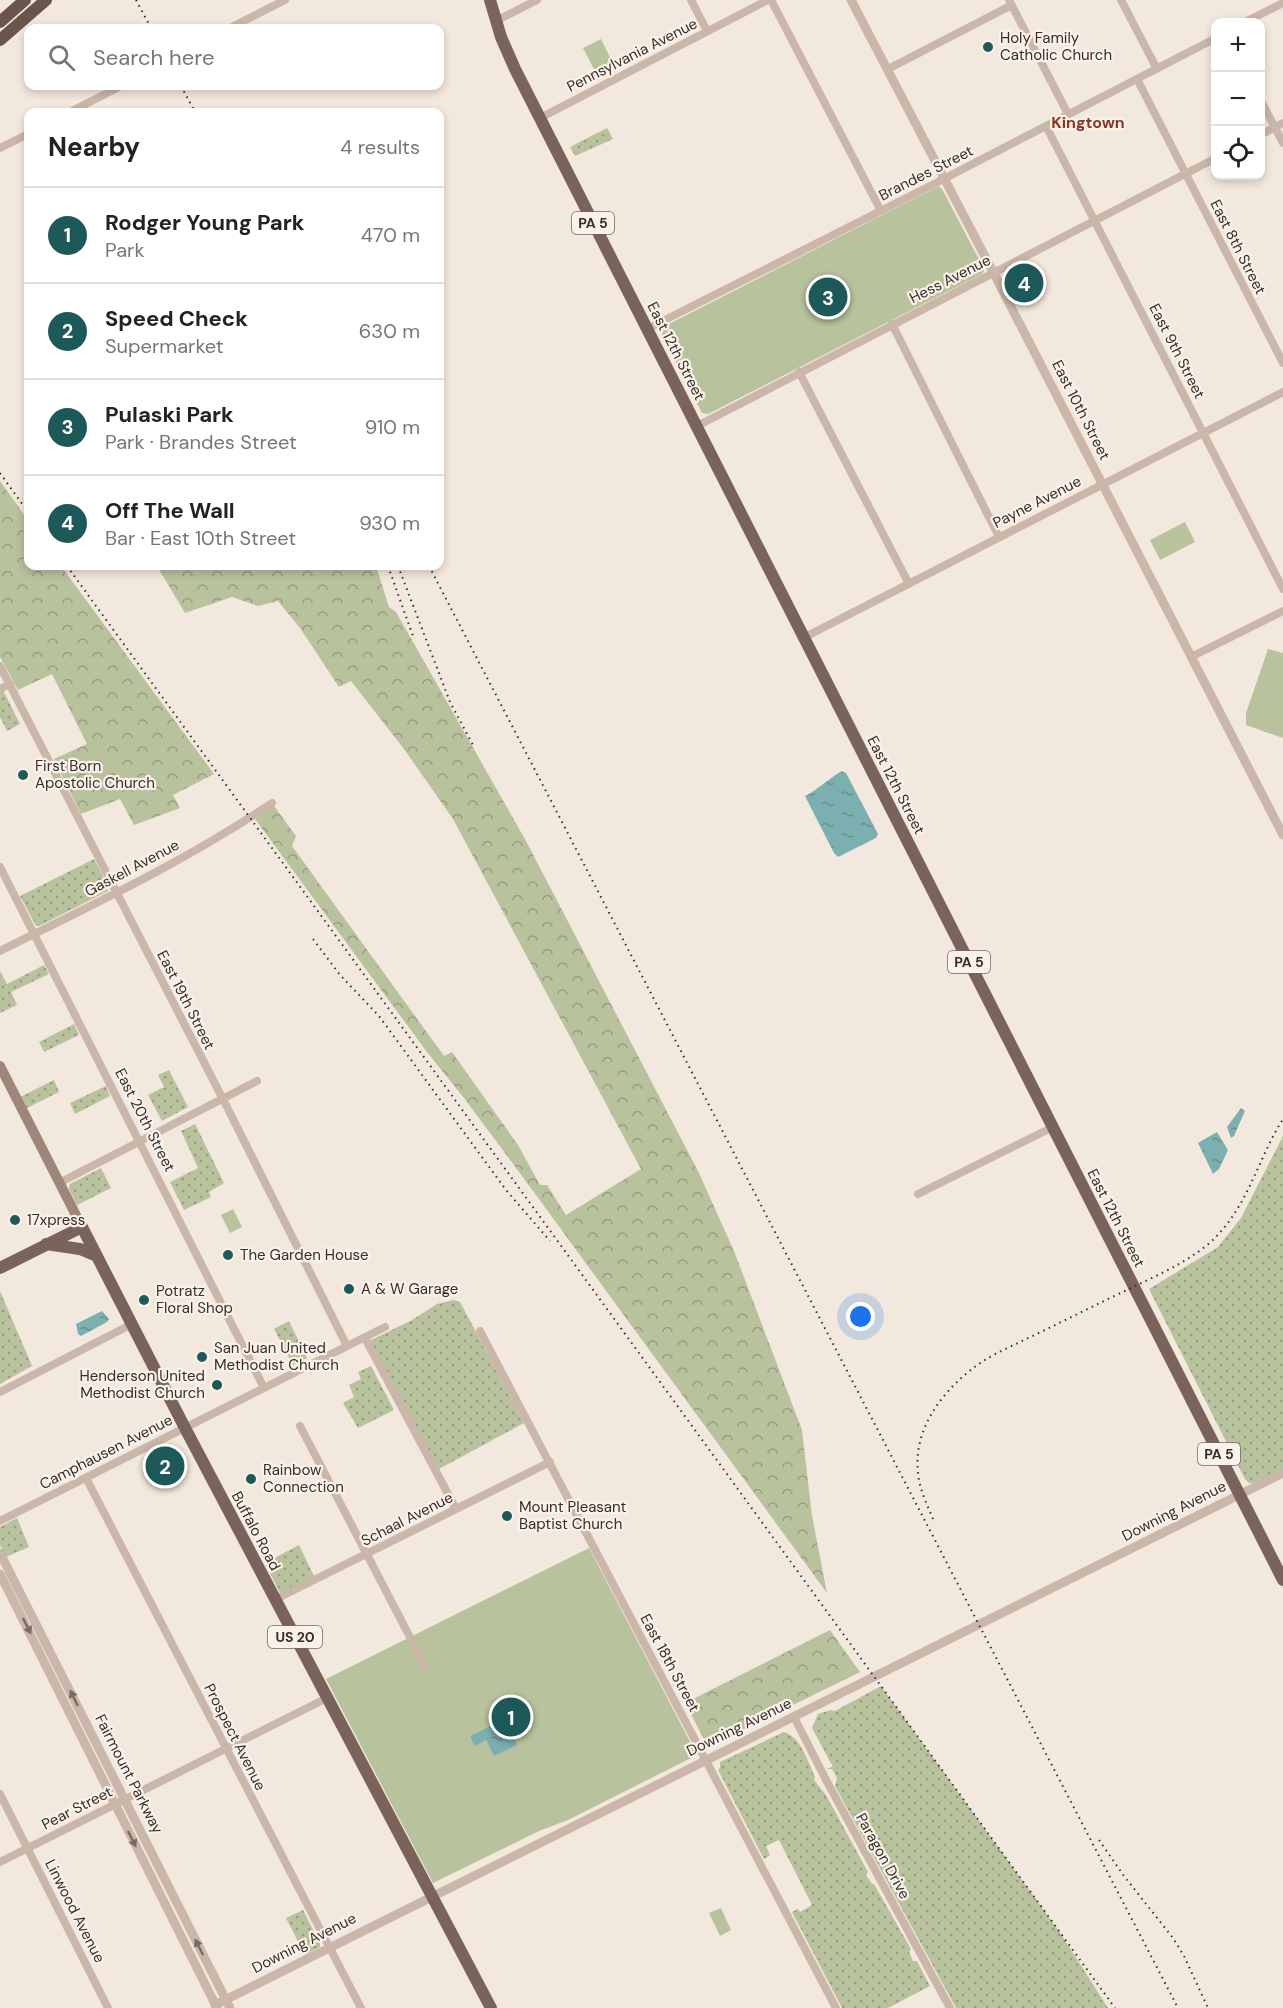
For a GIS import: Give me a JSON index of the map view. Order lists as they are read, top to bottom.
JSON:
{
  "streets": {
    "main road": [
      "PA 5",
      "East 12th Street",
      "Buffalo Road",
      "US 20"
    ],
    "street": [
      "Pennsylvania Avenue",
      "Brandes Street",
      "East 8th Street",
      "Hess Avenue",
      "East 9th Street",
      "East 10th Street",
      "Payne Avenue",
      "Gaskell Avenue",
      "East 19th Street",
      "East 20th Street",
      "Camphausen Avenue",
      "Downing Avenue",
      "Schaal Avenue",
      "East 18th Street",
      "Prospect Avenue",
      "Fairmount Parkway",
      "Pear Street",
      "Paragon Drive",
      "Linwood Avenue"
    ]
  },
  "crossings": [
    ["Pennsylvania Avenue", "East 12th Street"],
    ["Brandes Street", "East 8th Street"],
    ["Brandes Street", "East 12th Street"],
    ["Brandes Street", "East 9th Street"],
    ["Brandes Street", "East 10th Street"],
    ["East 8th Street", "Hess Avenue"],
    ["Hess Avenue", "East 12th Street"],
    ["Hess Avenue", "East 9th Street"],
    ["Hess Avenue", "East 10th Street"],
    ["East 12th Street", "Payne Avenue"],
    ["East 12th Street", "Downing Avenue"],
    ["East 9th Street", "Payne Avenue"],
    ["East 10th Street", "Payne Avenue"],
    ["Gaskell Avenue", "East 19th Street"],
    ["Gaskell Avenue", "East 20th Street"],
    ["East 19th Street", "Camphausen Avenue"],
    ["East 20th Street", "Camphausen Avenue"],
    ["Camphausen Avenue", "Buffalo Road"],
    ["Camphausen Avenue", "Prospect Avenue"],
    ["Downing Avenue", "Buffalo Road"],
    ["Downing Avenue", "East 18th Street"],
    ["Downing Avenue", "Prospect Avenue"],
    ["Downing Avenue", "Fairmount Parkway"],
    ["Downing Avenue", "Paragon Drive"],
    ["Schaal Avenue", "Buffalo Road"],
    ["Schaal Avenue", "East 18th Street"],
    ["Buffalo Road", "Pear Street"],
    ["Prospect Avenue", "Pear Street"],
    ["Fairmount Parkway", "Pear Street"],
    ["Pear Street", "Linwood Avenue"]
  ],
  "districts": ["Kingtown"],
  "places": [
    "Holy Family Catholic Church",
    "First Born Apostolic Church",
    "17xpress",
    "The Garden House",
    "A & W Garage",
    "Potratz Floral Shop",
    "San Juan United Methodist Church",
    "Henderson United Methodist Church",
    "Rainbow Connection",
    "Mount Pleasant Baptist Church"
  ],
  "page": {
    "map_buttons": ["+", "−"],
    "search": "Search here",
    "heading": ["Nearby", "4 results"],
    "list": [
      {
        "mark": "1",
        "name": "Rodger Young Park",
        "note": "Park",
        "value": "470 m"
      },
      {
        "mark": "2",
        "name": "Speed Check",
        "note": "Supermarket",
        "value": "630 m"
      },
      {
        "mark": "3",
        "name": "Pulaski Park",
        "note": "Park · Brandes Street",
        "value": "910 m"
      },
      {
        "mark": "4",
        "name": "Off The Wall",
        "note": "Bar · East 10th Street",
        "value": "930 m"
      }
    ],
    "pins": [
      "4",
      "3",
      "2",
      "1"
    ]
  }
}
